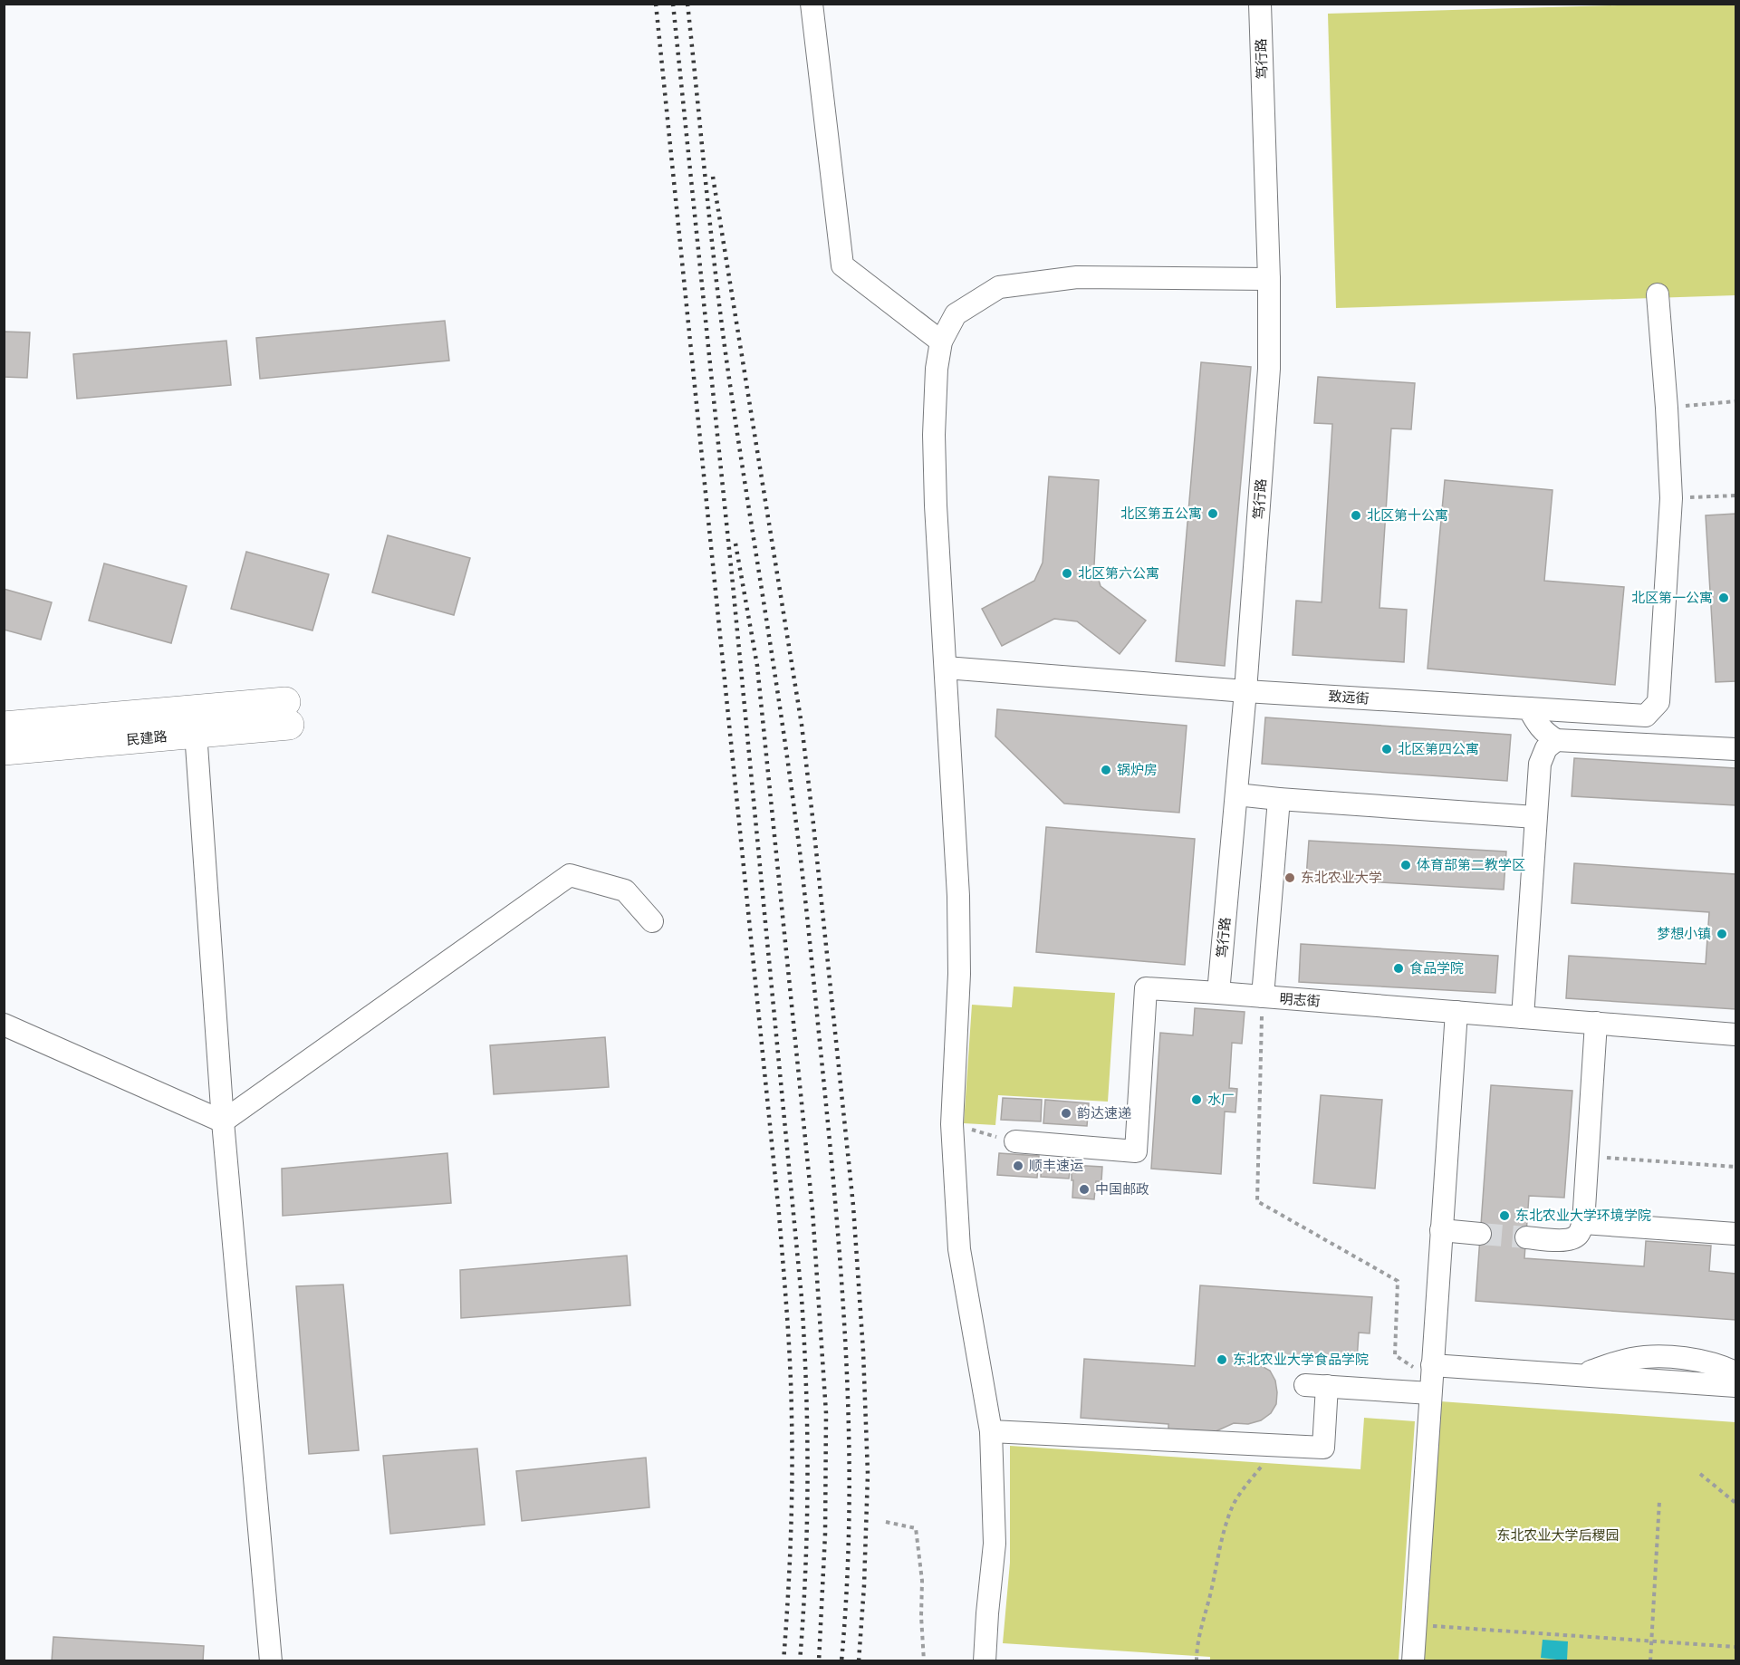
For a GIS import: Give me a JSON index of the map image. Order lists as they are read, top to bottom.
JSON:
{
  "streets": {
    "street": [
      "笃行路",
      "致远街",
      "民建路",
      "明志街"
    ]
  },
  "crossings": [
    ["笃行路", "致远街"],
    ["笃行路", "明志街"]
  ],
  "parks": ["东北农业大学后稷园"],
  "places": [
    "北区第五公寓",
    "北区第十公寓",
    "北区第六公寓",
    "北区第一公寓",
    "北区第四公寓",
    "锅炉房",
    "体育部第二教学区",
    "东北农业大学",
    "梦想小镇",
    "食品学院",
    "水厂",
    "韵达速递",
    "顺丰速运",
    "中国邮政",
    "东北农业大学环境学院",
    "东北农业大学食品学院"
  ]
}
